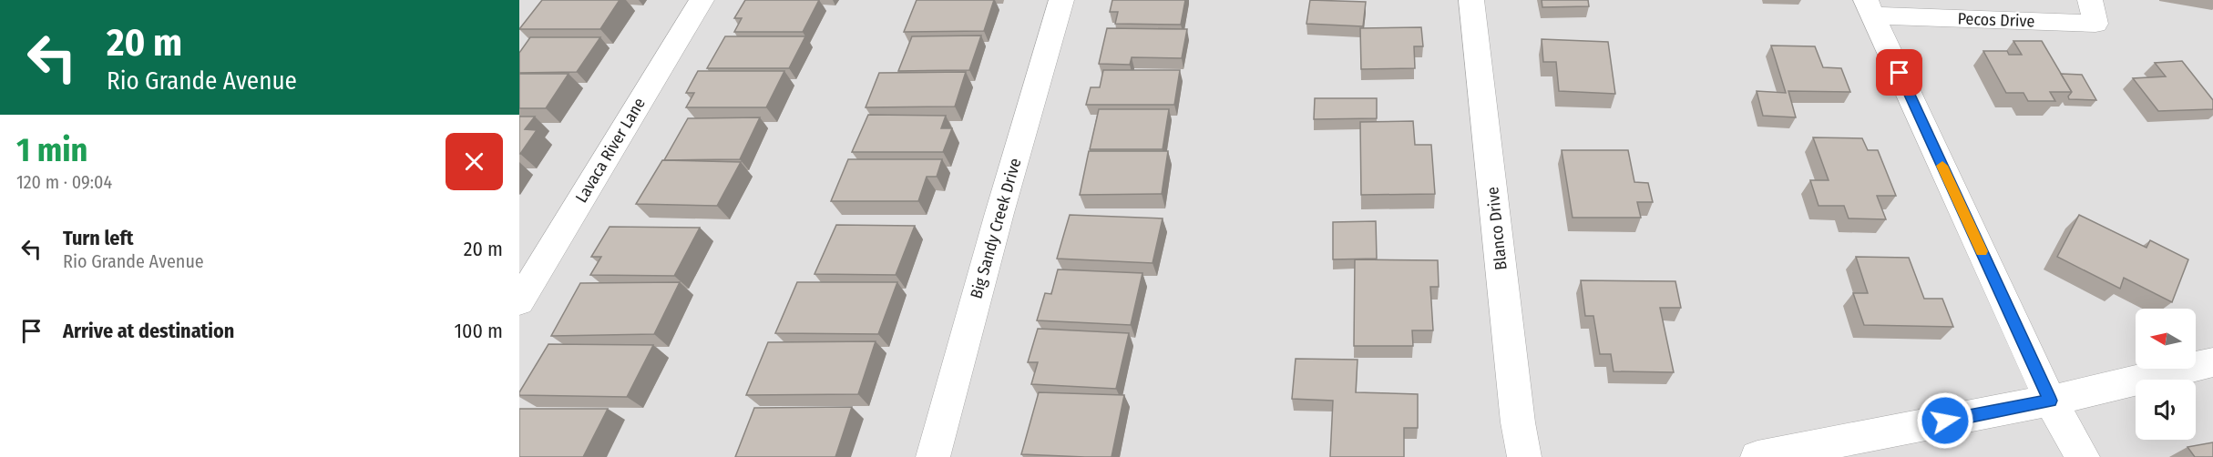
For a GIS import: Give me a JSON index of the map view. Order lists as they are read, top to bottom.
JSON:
{
  "streets": {
    "street": [
      "Pecos Drive",
      "Lavaca River Lane",
      "Big Sandy Creek Drive",
      "Blanco Drive"
    ]
  },
  "north": "left",
  "page": {
    "turn": ["20 m", "Rio Grande Avenue"],
    "heading": ["1 min", "120 m · 09:04"],
    "list": [
      {
        "name": "Turn left",
        "note": "Rio Grande Avenue",
        "value": "20 m"
      },
      {
        "name": "Arrive at destination",
        "value": "100 m"
      }
    ]
  }
}
